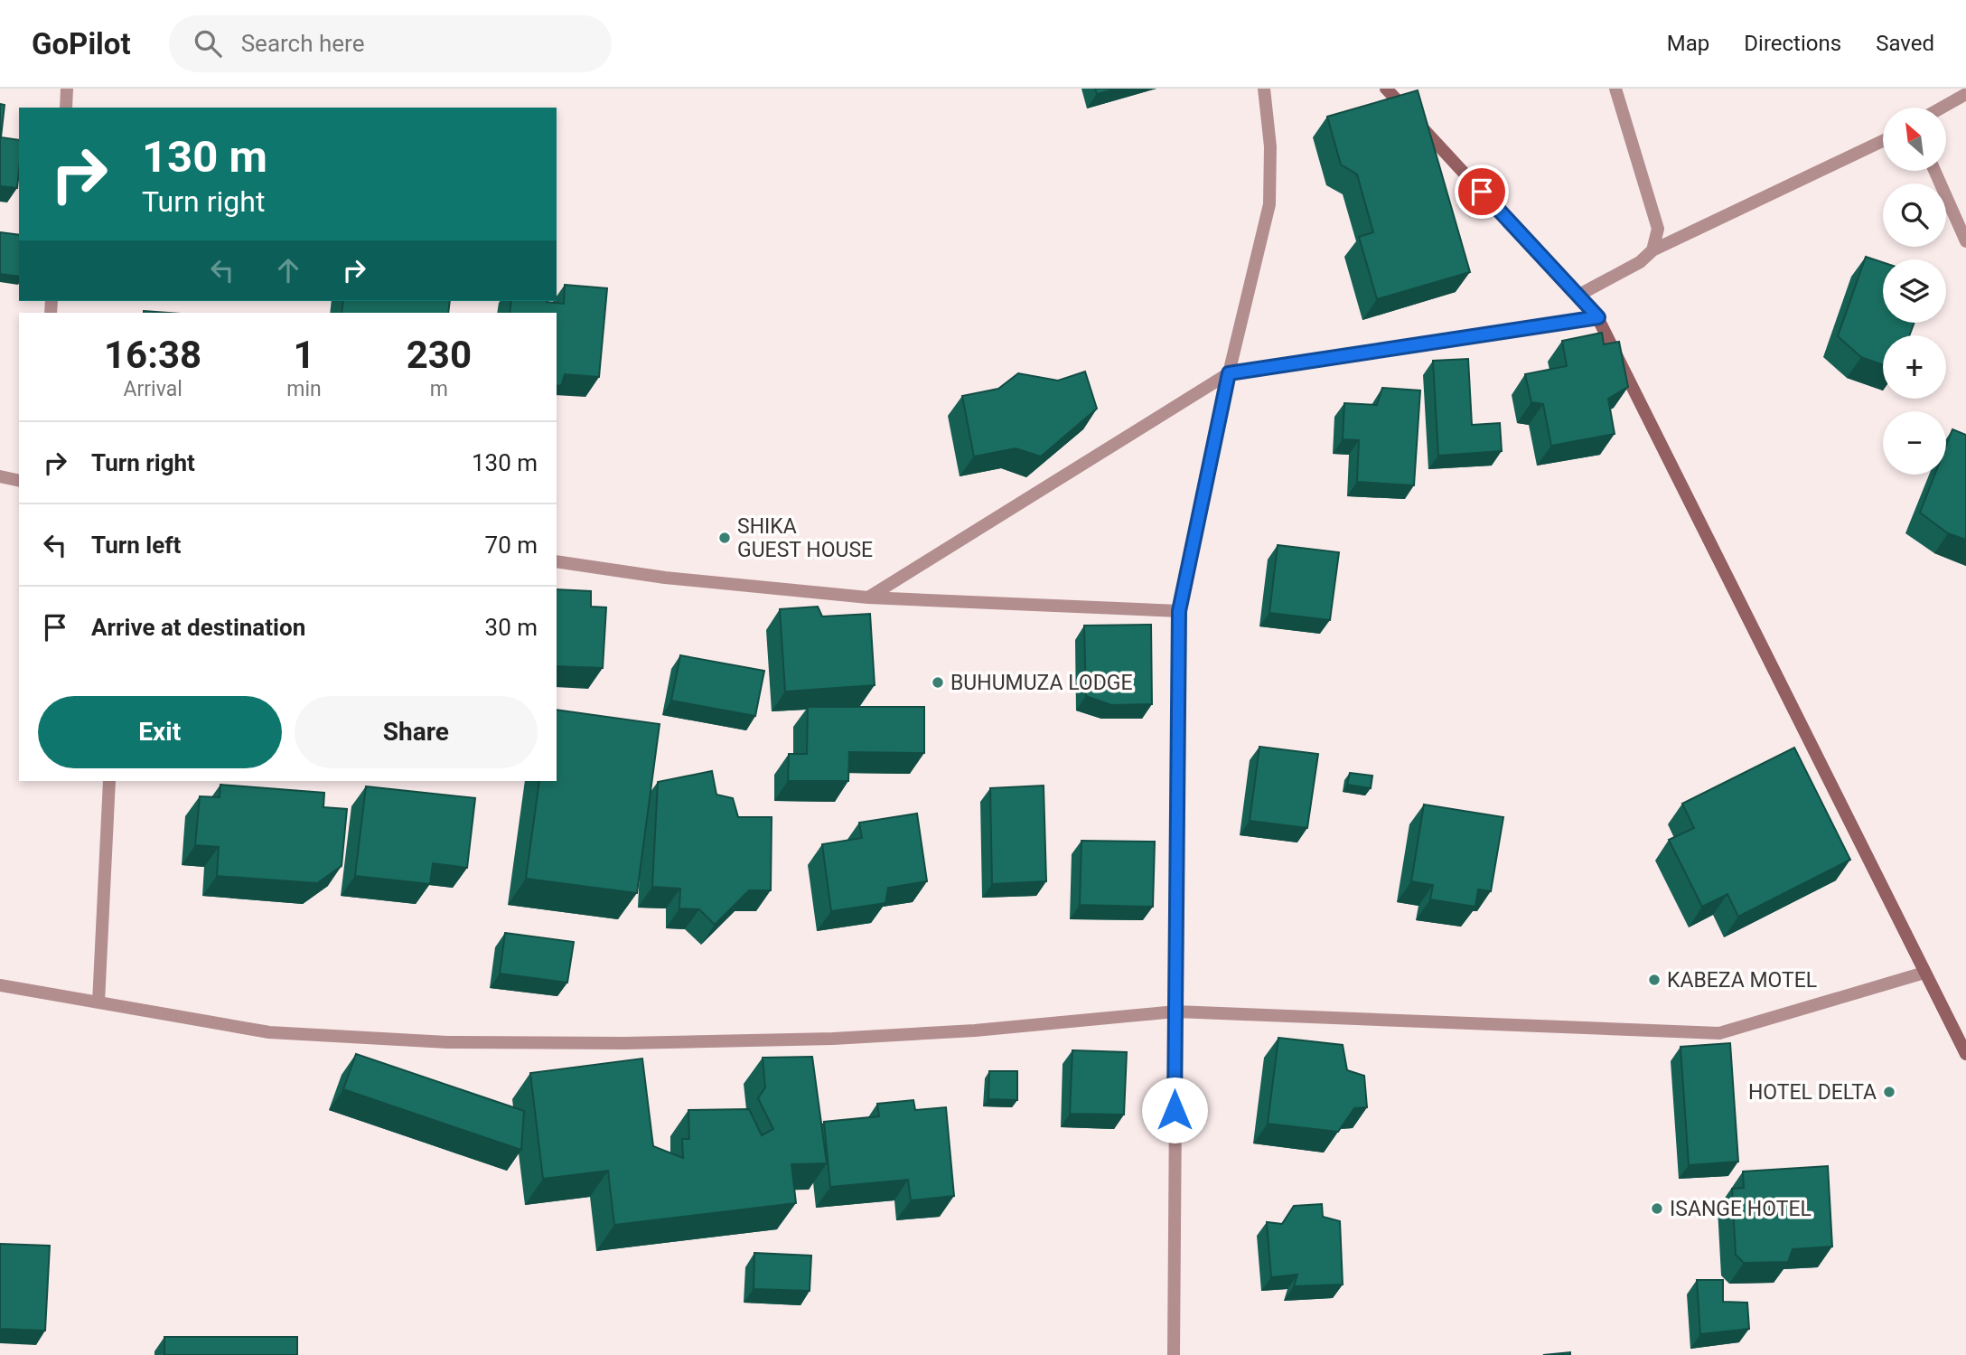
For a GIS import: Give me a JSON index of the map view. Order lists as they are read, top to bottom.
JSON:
{
  "places": [
    "SHIKA GUEST HOUSE",
    "BUHUMUZA LODGE",
    "KABEZA MOTEL",
    "HOTEL DELTA",
    "ISANGE HOTEL"
  ],
  "north": "top left",
  "page": {
    "header": "GoPilot",
    "search": "Search here",
    "nav": ["Map", "Directions", "Saved"],
    "map_buttons": ["+", "−"],
    "turn": ["130 m", "Turn right"],
    "eta": [
      "16:38",
      "Arrival",
      "1",
      "min",
      "230",
      "m"
    ],
    "list": [
      {
        "name": "Turn right",
        "value": "130 m"
      },
      {
        "name": "Turn left",
        "value": "70 m"
      },
      {
        "name": "Arrive at destination",
        "value": "30 m"
      }
    ],
    "buttons": ["Exit", "Share"]
  }
}
